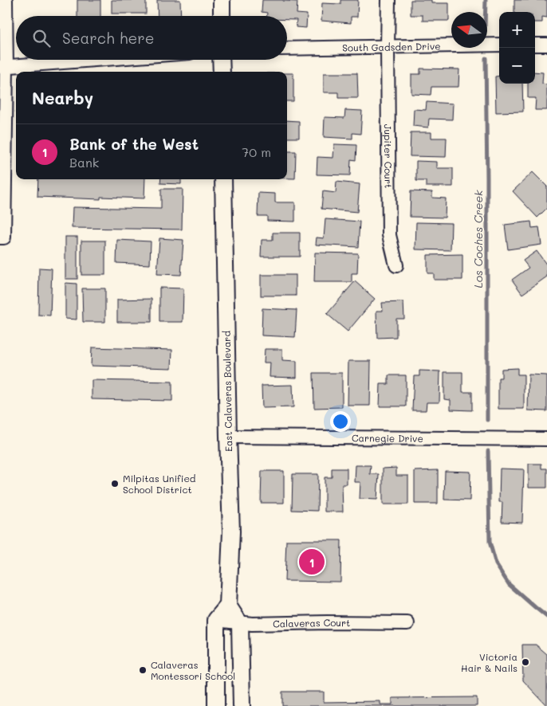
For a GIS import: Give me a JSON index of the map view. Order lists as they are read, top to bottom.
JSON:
{
  "streets": {
    "main road": ["East Calaveras Boulevard"],
    "street": [
      "South Gadsden Drive",
      "Jupiter Court",
      "Carnegie Drive",
      "Calaveras Court"
    ]
  },
  "crossings": [
    ["South Gadsden Drive", "Jupiter Court"],
    ["East Calaveras Boulevard", "Carnegie Drive"]
  ],
  "water": ["Los Coches Creek"],
  "places": ["Milpitas Unified School District", "Victoria Hair & Nails", "Calaveras Montessori School"],
  "north": "left",
  "page": {
    "map_buttons": ["+", "−"],
    "search": "Search here",
    "heading": "Nearby",
    "list": [
      {
        "mark": "1",
        "name": "Bank of the West",
        "note": "Bank",
        "value": "70 m"
      }
    ],
    "pins": "1"
  }
}
